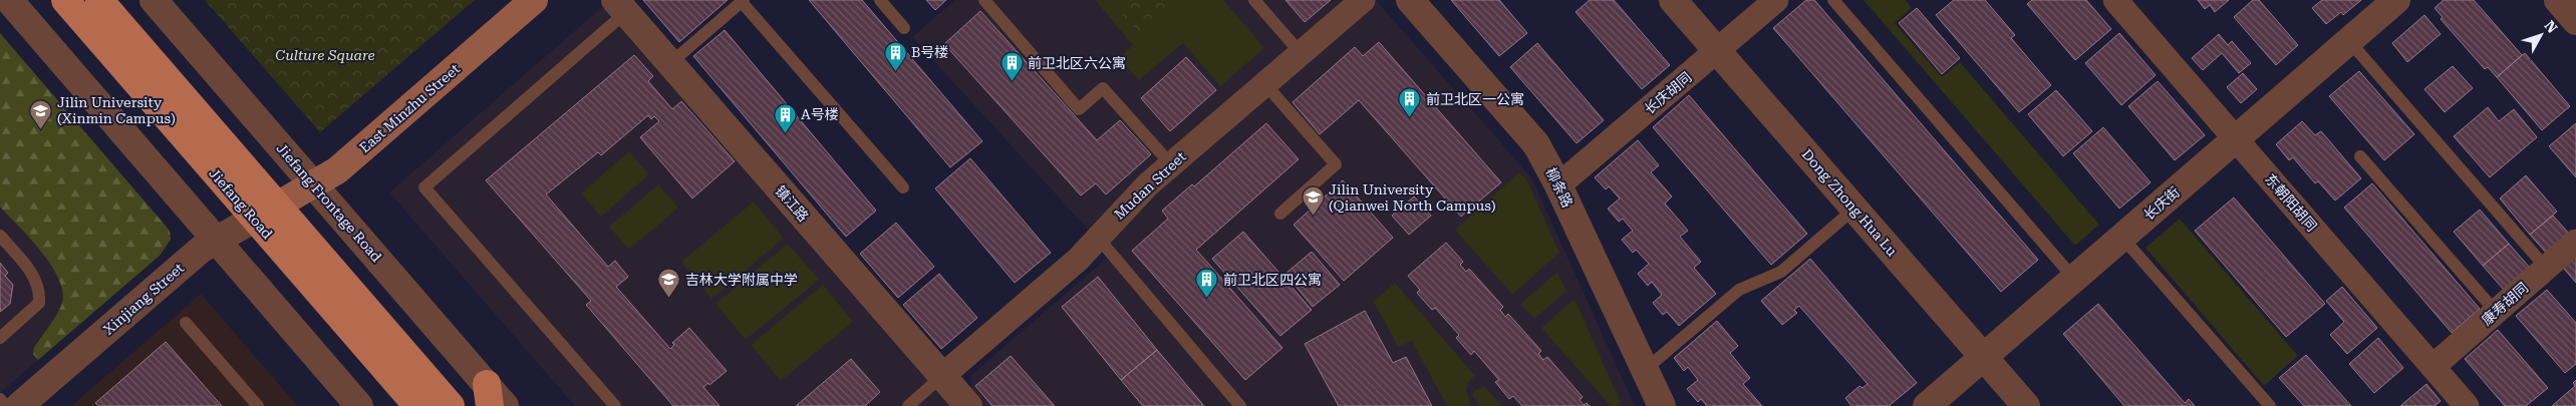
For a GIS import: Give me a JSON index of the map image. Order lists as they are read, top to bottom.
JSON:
{
  "streets": {
    "main road": ["East Minzhu Street", "Jiefang Road"],
    "street": [
      "长庆胡同",
      "Mudan Street",
      "柳条路",
      "Jiefang Frontage Road",
      "Dong Zhong Hua Lu",
      "东朝阳胡同",
      "镇江路",
      "长庆街",
      "Xinjiang Street",
      "康寿胡同"
    ]
  },
  "crossings": [
    ["长庆胡同", "柳条路"],
    ["长庆胡同", "Dong Zhong Hua Lu"],
    ["East Minzhu Street", "Jiefang Frontage Road"],
    ["East Minzhu Street", "Jiefang Road"],
    ["East Minzhu Street", "Xinjiang Street"],
    ["Mudan Street", "镇江路"],
    ["Dong Zhong Hua Lu", "长庆街"],
    ["东朝阳胡同", "长庆街"],
    ["东朝阳胡同", "康寿胡同"],
    ["Jiefang Road", "Xinjiang Street"]
  ],
  "parks": ["Culture Square"],
  "places": {
    "building": [
      "B号楼",
      "前卫北区六公寓",
      "前卫北区一公寓",
      "A号楼",
      "前卫北区四公寓"
    ],
    "school or university": ["Jilin University (Xinmin Campus)", "Jilin University (Qianwei North Campus)", "吉林大学附属中学"]
  },
  "north": "top right"
}
